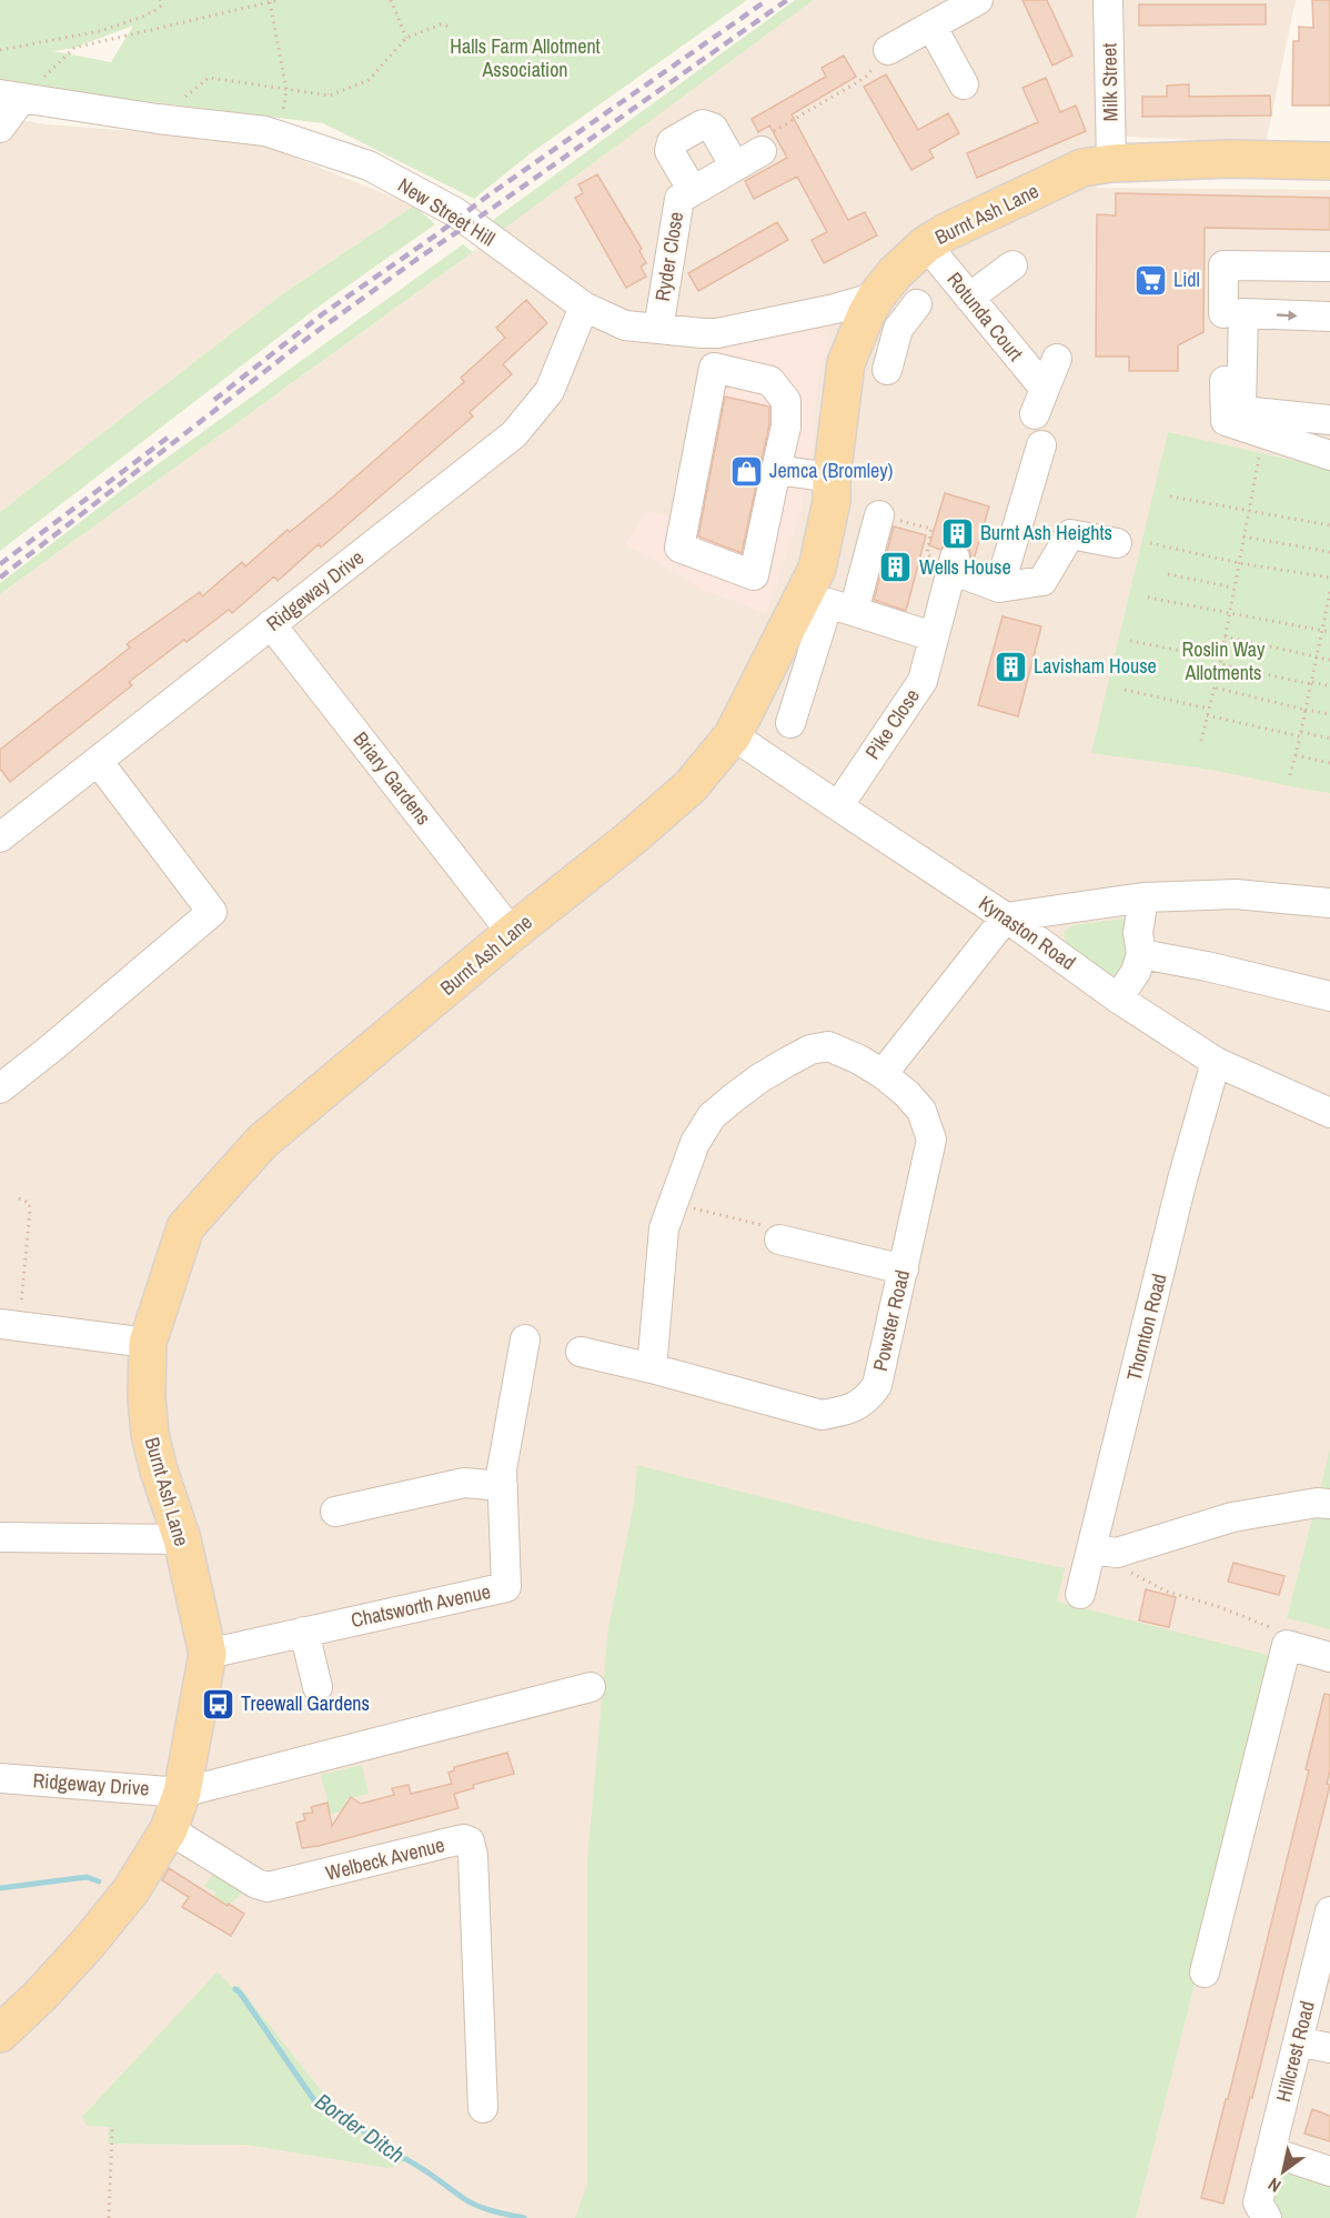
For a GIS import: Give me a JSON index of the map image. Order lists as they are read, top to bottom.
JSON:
{
  "streets": {
    "main road": ["Burnt Ash Lane"],
    "street": [
      "Milk Street",
      "New Street Hill",
      "Ryder Close",
      "Rotunda Court",
      "Ridgeway Drive",
      "Pike Close",
      "Briary Gardens",
      "Kynaston Road",
      "Powster Road",
      "Thornton Road",
      "Chatsworth Avenue",
      "Welbeck Avenue",
      "Hillcrest Road"
    ]
  },
  "crossings": [
    ["Milk Street", "Burnt Ash Lane"],
    ["New Street Hill", "Burnt Ash Lane"],
    ["New Street Hill", "Ryder Close"],
    ["New Street Hill", "Ridgeway Drive"],
    ["Burnt Ash Lane", "Rotunda Court"],
    ["Burnt Ash Lane", "Ridgeway Drive"],
    ["Burnt Ash Lane", "Briary Gardens"],
    ["Burnt Ash Lane", "Kynaston Road"],
    ["Burnt Ash Lane", "Chatsworth Avenue"],
    ["Burnt Ash Lane", "Welbeck Avenue"],
    ["Ridgeway Drive", "Briary Gardens"],
    ["Pike Close", "Kynaston Road"],
    ["Kynaston Road", "Thornton Road"]
  ],
  "water": ["Border Ditch"],
  "parks": ["Halls Farm Allotment Association", "Roslin Way Allotments"],
  "places": {
    "supermarket": ["Lidl"],
    "shop": ["Jemca (Bromley)"],
    "building": ["Burnt Ash Heights", "Wells House", "Lavisham House"],
    "bus stop": ["Treewall Gardens"]
  },
  "north": "bottom left"
}
